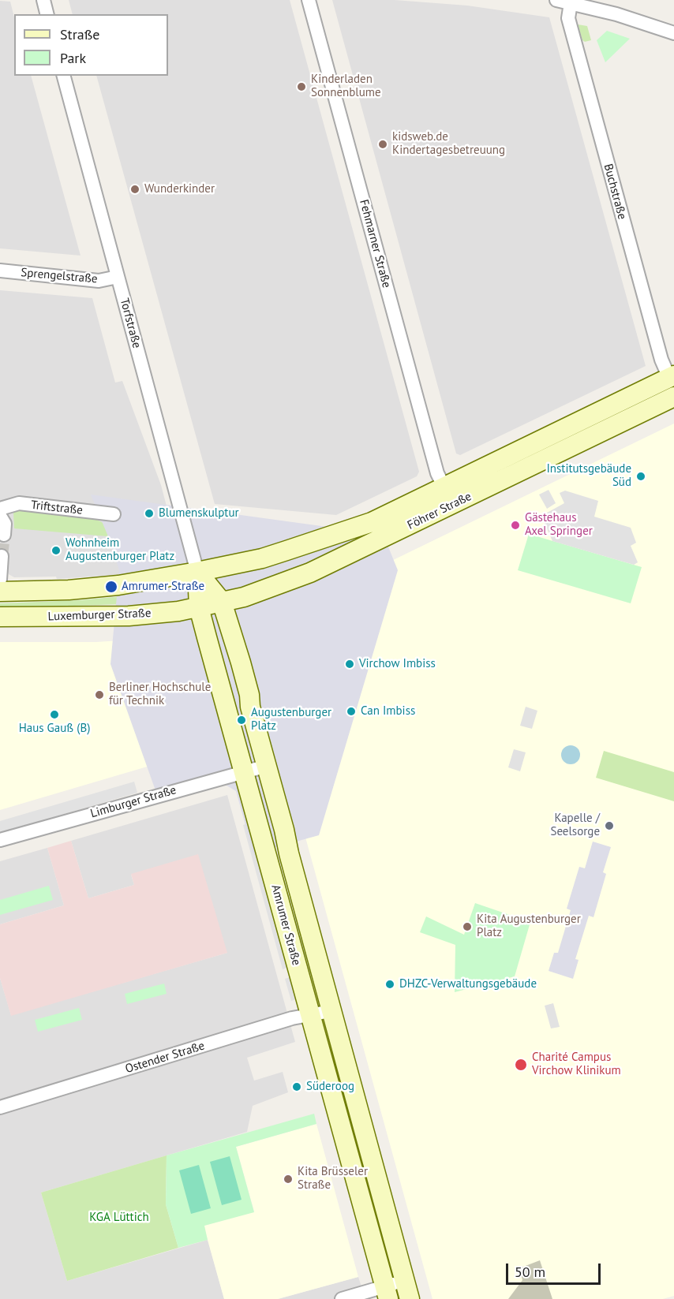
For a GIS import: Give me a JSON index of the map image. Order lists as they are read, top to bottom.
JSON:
{
  "streets": {
    "main road": ["Föhrer Straße", "Luxemburger Straße", "Amrumer Straße"],
    "street": [
      "Buchstraße",
      "Fehmarner Straße",
      "Sprengelstraße",
      "Torfstraße",
      "Triftstraße",
      "Limburger Straße",
      "Ostender Straße"
    ]
  },
  "crossings": [
    ["Buchstraße", "Föhrer Straße"],
    ["Fehmarner Straße", "Föhrer Straße"],
    ["Sprengelstraße", "Torfstraße"],
    ["Torfstraße", "Föhrer Straße"],
    ["Torfstraße", "Amrumer Straße"],
    ["Föhrer Straße", "Luxemburger Straße"],
    ["Föhrer Straße", "Amrumer Straße"],
    ["Luxemburger Straße", "Amrumer Straße"],
    ["Limburger Straße", "Amrumer Straße"],
    ["Amrumer Straße", "Ostender Straße"]
  ],
  "parks": ["KGA Lüttich"],
  "places": [
    "Kinderladen Sonnenblume",
    "kidsweb.de Kindertagesbetreuung",
    "Wunderkinder",
    "Institutsgebäude Süd",
    "Blumenskulptur",
    "Gästehaus Axel Springer",
    "Wohnheim Augustenburger Platz",
    "Amrumer Straße",
    "Virchow Imbiss",
    "Berliner Hochschule für Technik",
    "Can Imbiss",
    "Haus Gauß (B)",
    "Augustenburger Platz",
    "Kapelle / Seelsorge",
    "Kita Augustenburger Platz",
    "DHZC-Verwaltungsgebäude",
    "Charité Campus Virchow Klinikum",
    "Süderoog",
    "Kita Brüsseler Straße"
  ],
  "legend": ["Straße", "Park"],
  "scale_bar": "50 m"
}
